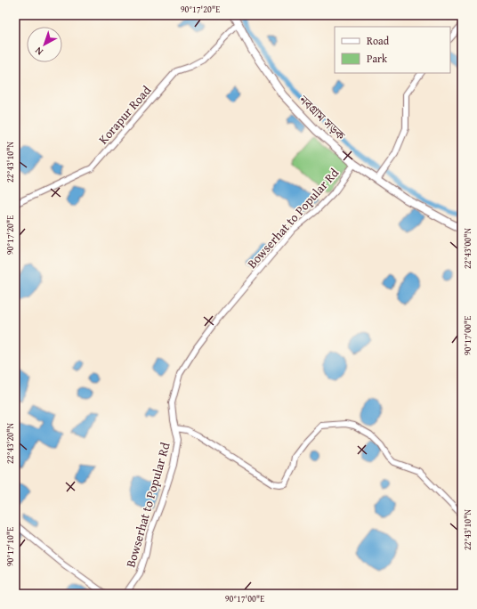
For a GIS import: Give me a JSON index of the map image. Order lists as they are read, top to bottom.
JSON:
{
  "streets": {
    "main road": ["নবগ্রাম সড়ক"],
    "street": ["Korapur Road", "Bowserhat to Popular Rd"]
  },
  "crossings": [
    ["Korapur Road", "নবগ্রাম সড়ক"],
    ["নবগ্রাম সড়ক", "Bowserhat to Popular Rd"]
  ],
  "legend": ["Road", "Park"],
  "north": "bottom left",
  "coordinates": [
    "90°17'20\"E",
    "22°43'10\"N",
    "22°43'00\"N",
    "90°17'00\"E",
    "22°43'20\"N",
    "90°17'10\"E"
  ]
}
